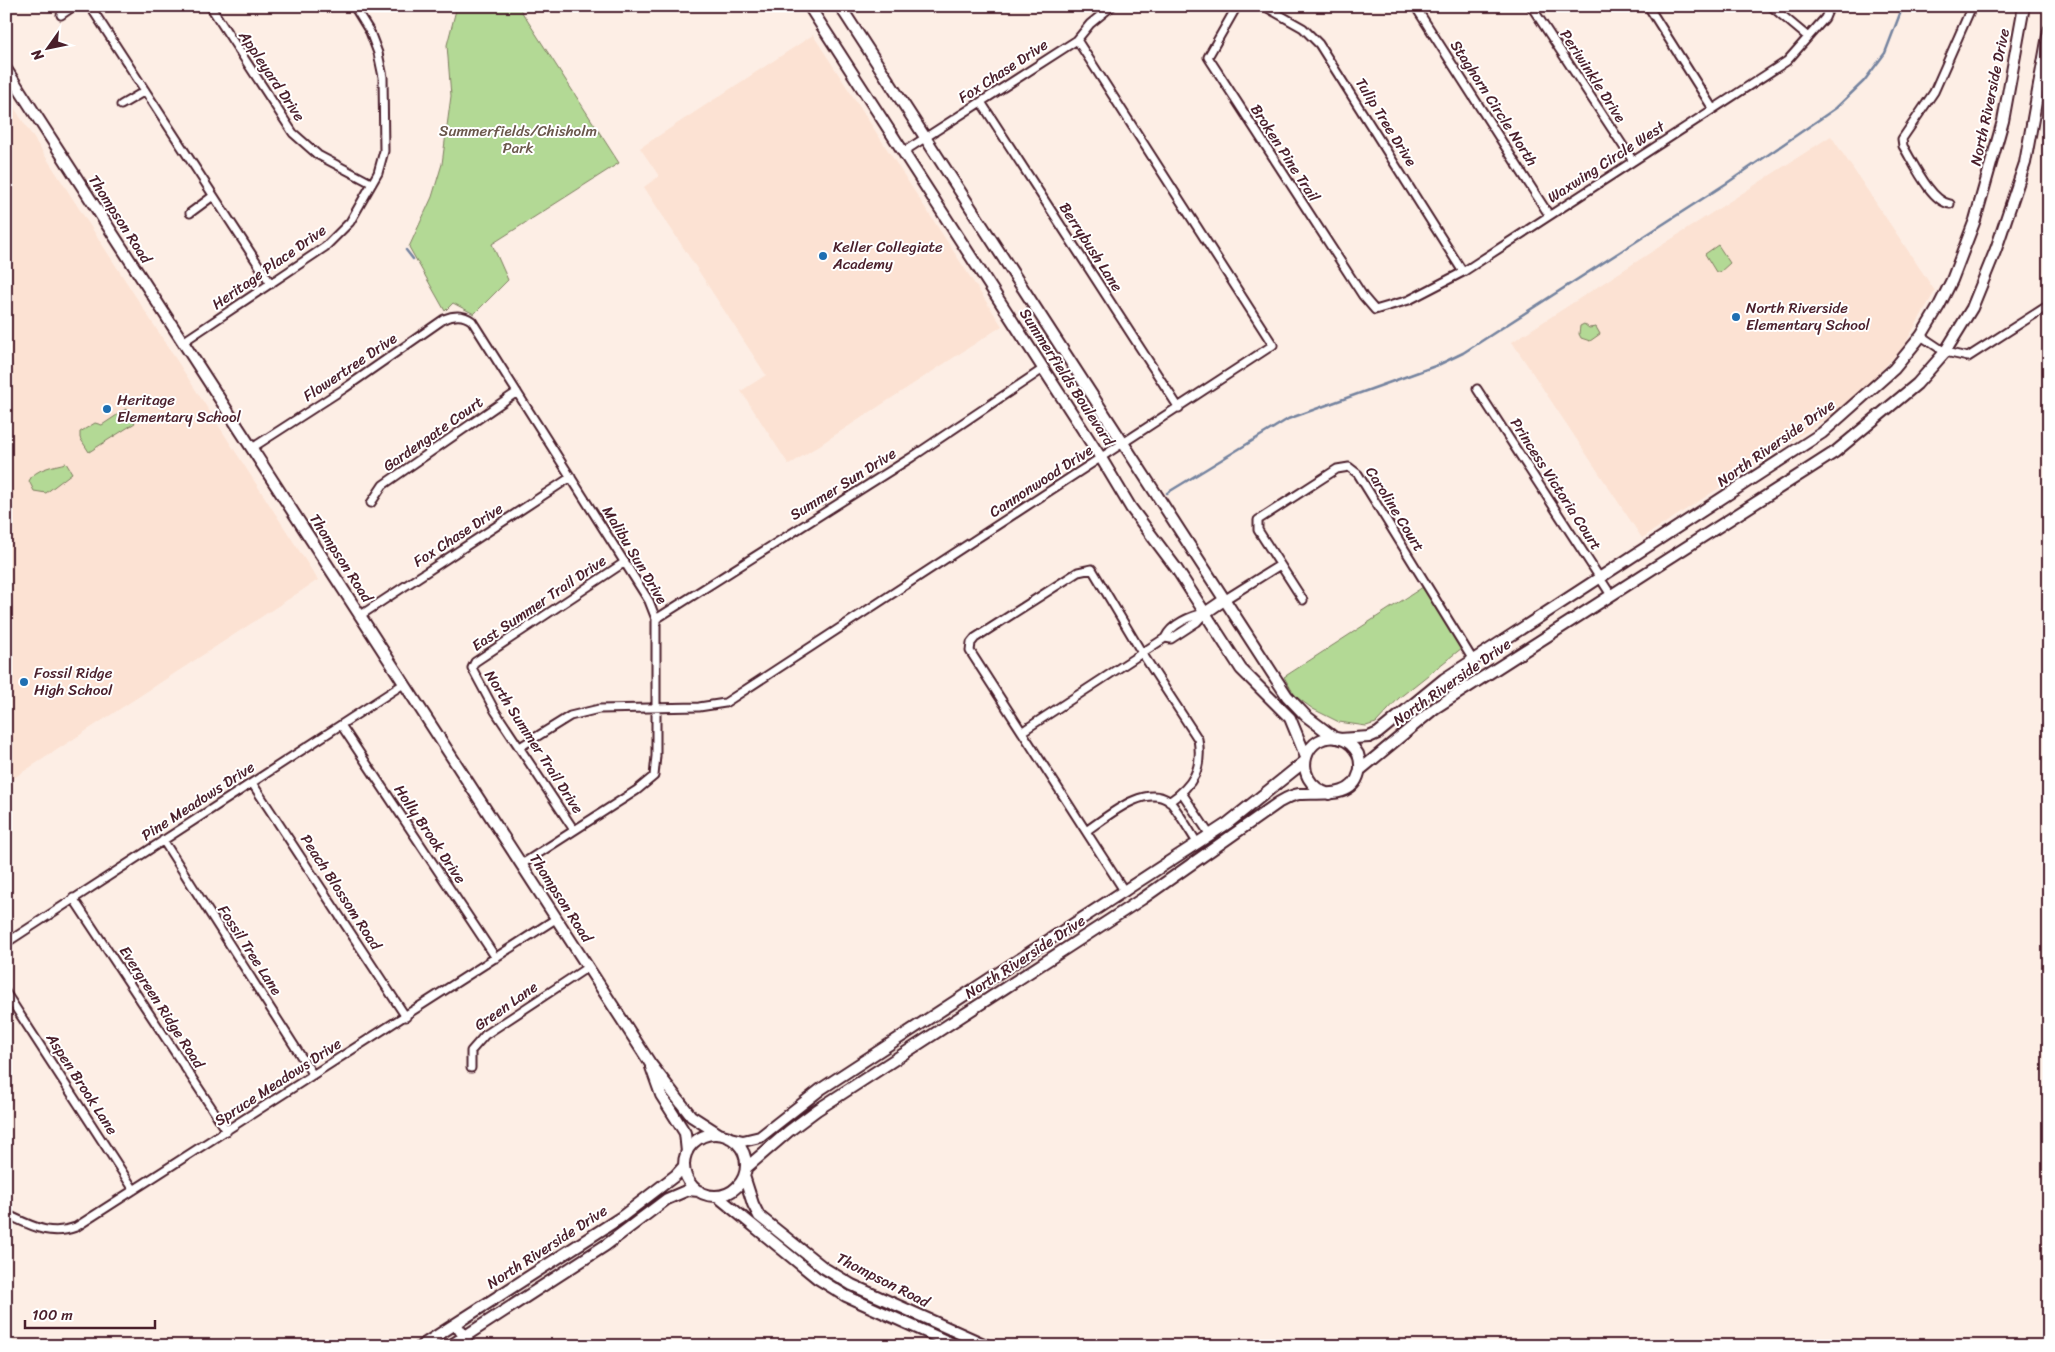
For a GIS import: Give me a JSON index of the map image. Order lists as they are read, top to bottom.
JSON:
{
  "streets": {
    "main road": ["North Riverside Drive", "Thompson Road", "Summerfields Boulevard"],
    "street": [
      "Fox Chase Drive",
      "Appleyard Drive",
      "Periwinkle Drive",
      "Staghorn Circle North",
      "Tulip Tree Drive",
      "Broken Pine Trail",
      "Waxwing Circle West",
      "Berrybush Lane",
      "Heritage Place Drive",
      "Flowertree Drive",
      "Gardengate Court",
      "Cannonwood Drive",
      "Summer Sun Drive",
      "Princess Victoria Court",
      "Caroline Court",
      "Malibu Sun Drive",
      "East Summer Trail Drive",
      "North Summer Trail Drive",
      "Pine Meadows Drive",
      "Holly Brook Drive",
      "Peach Blossom Road",
      "Fossil Tree Lane",
      "Green Lane",
      "Evergreen Ridge Road",
      "Spruce Meadows Drive",
      "Aspen Brook Lane"
    ]
  },
  "crossings": [
    ["Fox Chase Drive", "Thompson Road"],
    ["Fox Chase Drive", "Berrybush Lane"],
    ["Fox Chase Drive", "Summerfields Boulevard"],
    ["Fox Chase Drive", "Cannonwood Drive"],
    ["Fox Chase Drive", "Malibu Sun Drive"],
    ["Appleyard Drive", "Heritage Place Drive"],
    ["Periwinkle Drive", "Waxwing Circle West"],
    ["North Riverside Drive", "Thompson Road"],
    ["North Riverside Drive", "Summerfields Boulevard"],
    ["North Riverside Drive", "Princess Victoria Court"],
    ["North Riverside Drive", "Caroline Court"],
    ["Staghorn Circle North", "Waxwing Circle West"],
    ["Tulip Tree Drive", "Waxwing Circle West"],
    ["Broken Pine Trail", "Waxwing Circle West"],
    ["Thompson Road", "Heritage Place Drive"],
    ["Thompson Road", "Flowertree Drive"],
    ["Thompson Road", "Malibu Sun Drive"],
    ["Thompson Road", "Pine Meadows Drive"],
    ["Thompson Road", "Green Lane"],
    ["Thompson Road", "Spruce Meadows Drive"],
    ["Berrybush Lane", "Cannonwood Drive"],
    ["Flowertree Drive", "Malibu Sun Drive"],
    ["Summerfields Boulevard", "Cannonwood Drive"],
    ["Summerfields Boulevard", "Summer Sun Drive"],
    ["Gardengate Court", "Malibu Sun Drive"],
    ["Cannonwood Drive", "Malibu Sun Drive"],
    ["Cannonwood Drive", "North Summer Trail Drive"],
    ["Summer Sun Drive", "Malibu Sun Drive"],
    ["Malibu Sun Drive", "East Summer Trail Drive"],
    ["Malibu Sun Drive", "North Summer Trail Drive"],
    ["East Summer Trail Drive", "North Summer Trail Drive"],
    ["Pine Meadows Drive", "Holly Brook Drive"],
    ["Pine Meadows Drive", "Peach Blossom Road"],
    ["Pine Meadows Drive", "Fossil Tree Lane"],
    ["Pine Meadows Drive", "Evergreen Ridge Road"],
    ["Holly Brook Drive", "Spruce Meadows Drive"],
    ["Peach Blossom Road", "Spruce Meadows Drive"],
    ["Fossil Tree Lane", "Spruce Meadows Drive"],
    ["Evergreen Ridge Road", "Spruce Meadows Drive"],
    ["Spruce Meadows Drive", "Aspen Brook Lane"]
  ],
  "parks": ["Summerfields/Chisholm Park"],
  "places": [
    "Keller Collegiate Academy",
    "North Riverside Elementary School",
    "Heritage Elementary School",
    "Fossil Ridge High School"
  ],
  "scale_bar": "100 m",
  "north": "bottom left"
}
